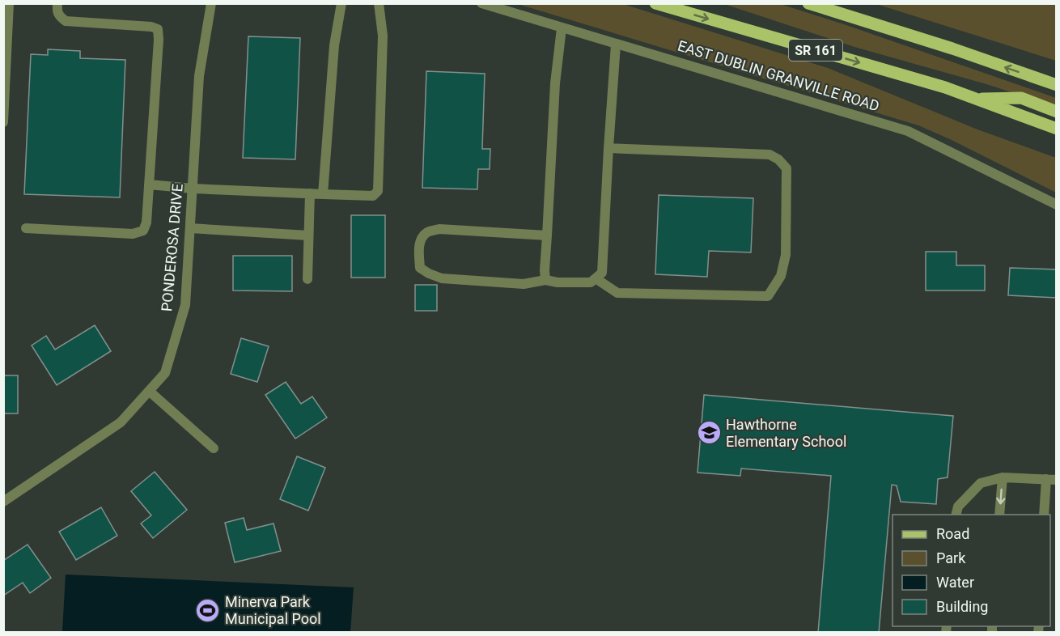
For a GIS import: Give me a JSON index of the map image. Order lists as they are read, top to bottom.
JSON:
{
  "streets": {
    "main road": ["SR 161"],
    "street": ["EAST DUBLIN GRANVILLE ROAD", "PONDEROSA DRIVE"]
  },
  "places": {
    "school or university": ["Hawthorne Elementary School"],
    "sports": ["Minerva Park Municipal Pool"]
  },
  "legend": [
    "Road",
    "Park",
    "Water",
    "Building"
  ]
}
